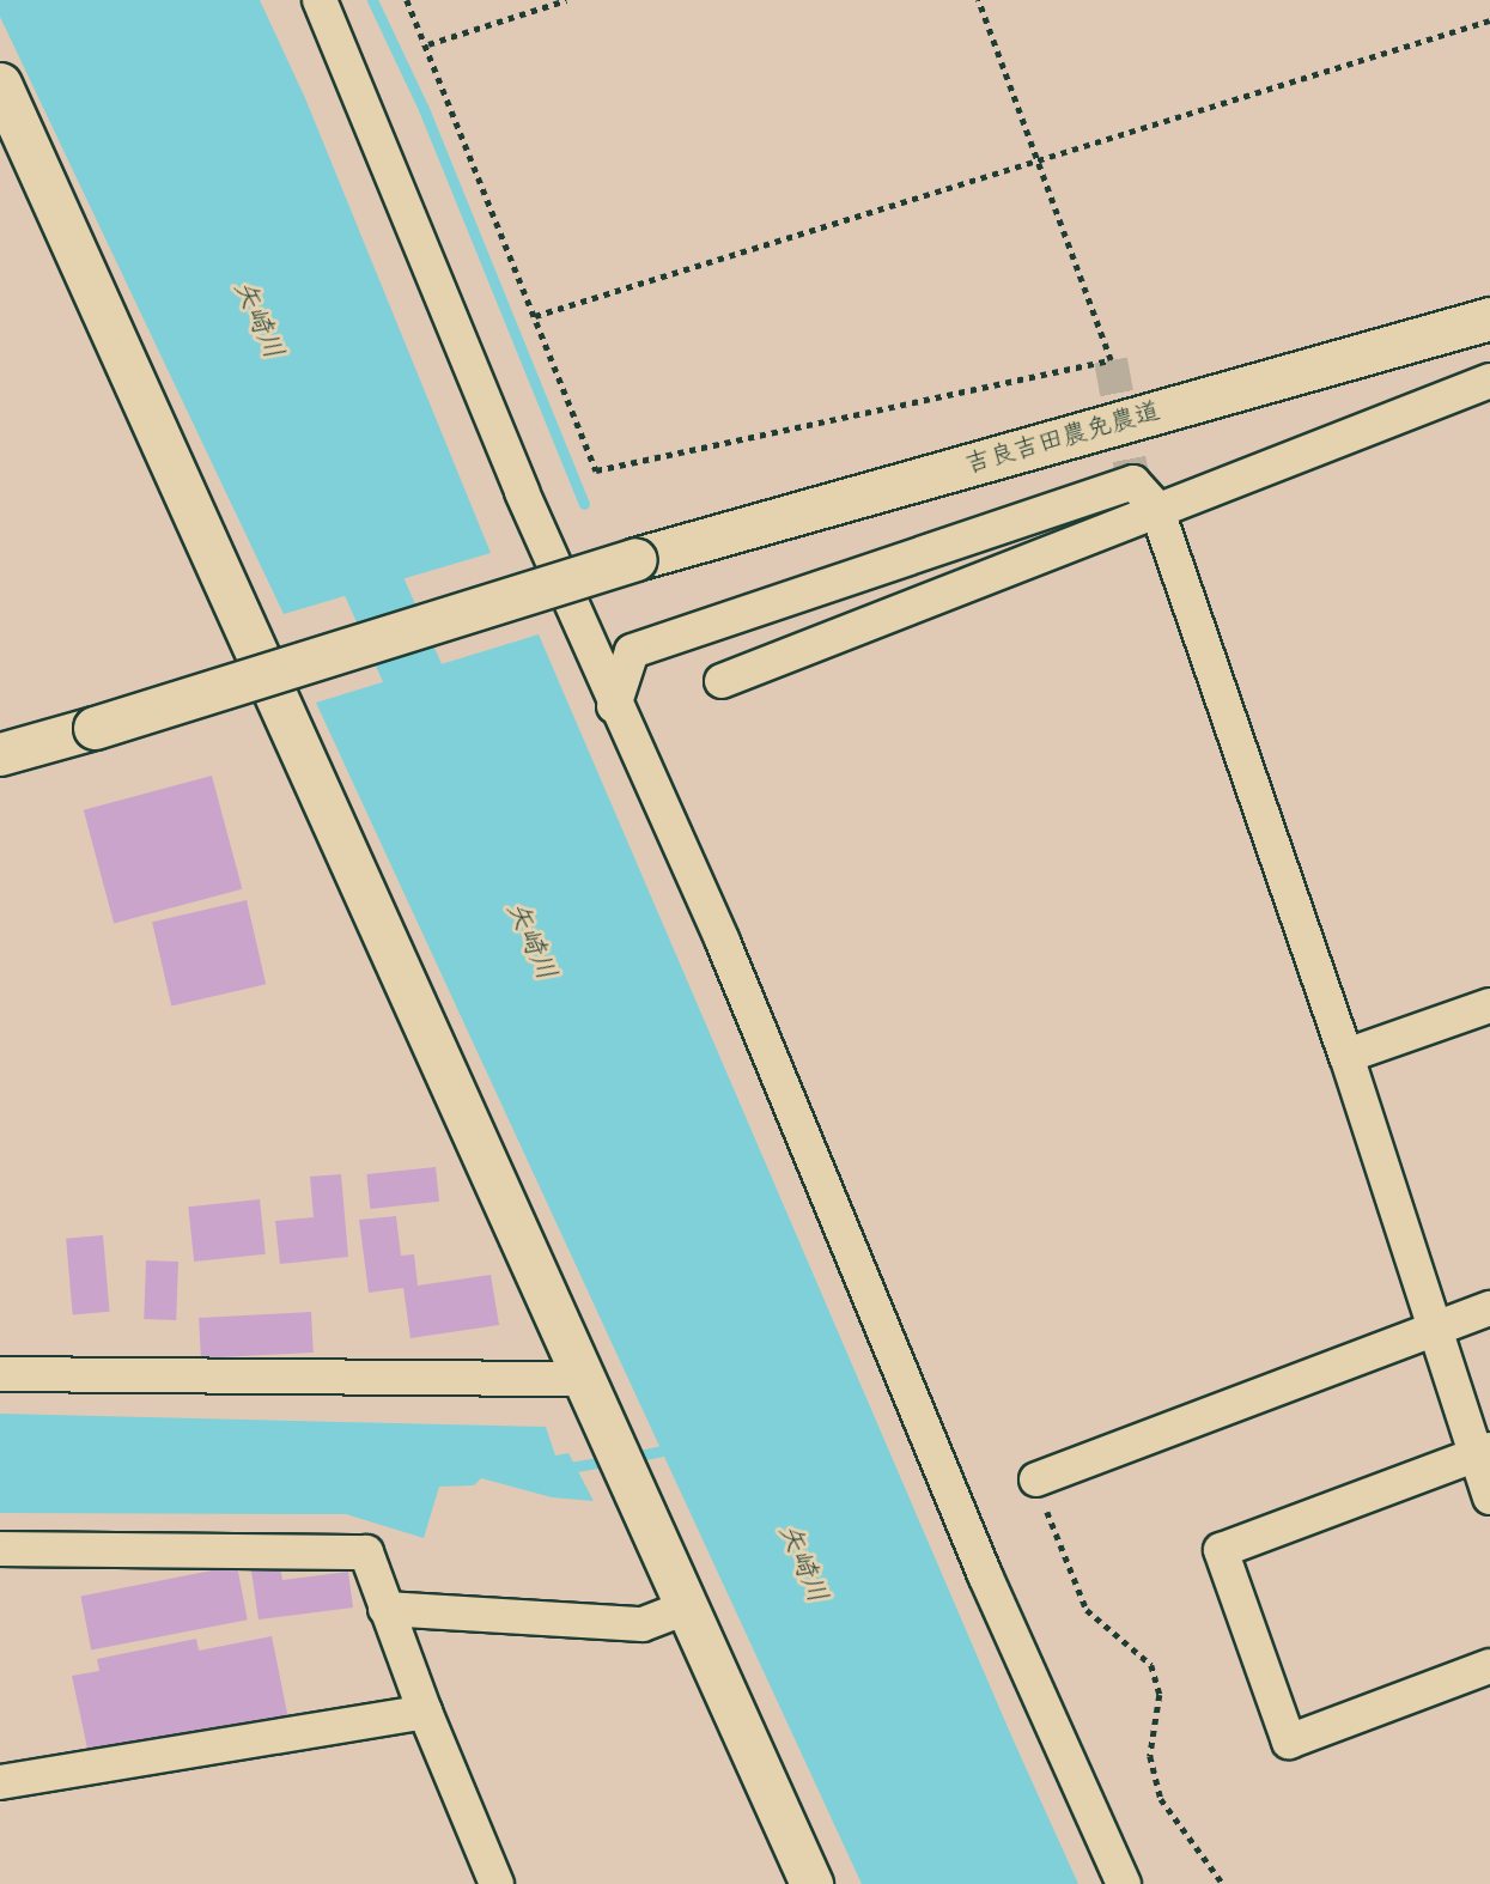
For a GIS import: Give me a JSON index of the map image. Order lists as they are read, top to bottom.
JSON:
{
  "streets": {
    "street": ["吉良吉田農免農道"]
  },
  "water": ["矢崎川"]
}
